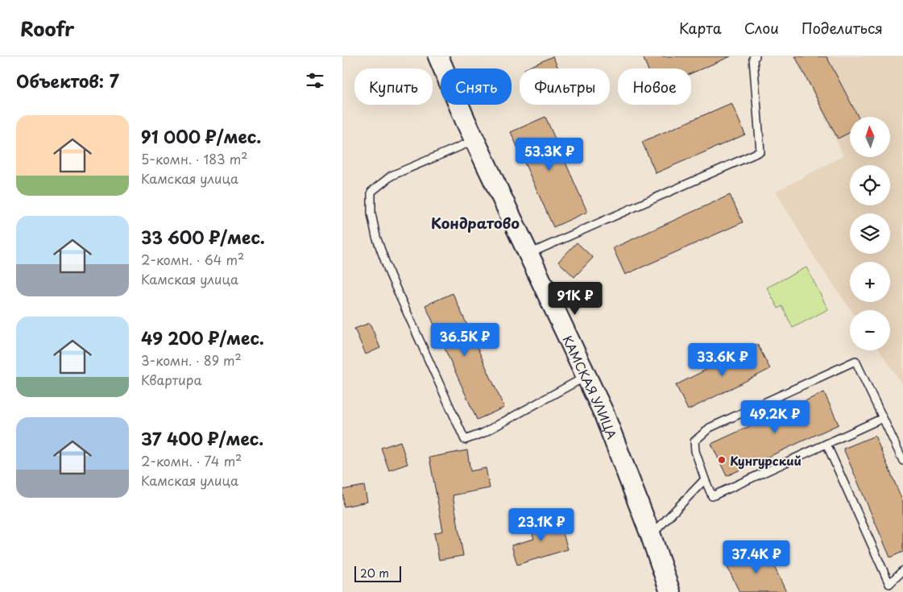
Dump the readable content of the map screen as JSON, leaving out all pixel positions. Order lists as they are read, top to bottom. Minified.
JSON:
{"streets":{"street":["КАМСКАЯ УЛИЦА"]},"districts":["Кондратово"],"places":["Кунгурский"],"scale_bar":"20 m","north":"top","page":{"header":"Roofr","nav":["Карта","Слои","Поделиться"],"heading":"Объектов: 7","chip":["Купить","Снять","Фильтры","Новое"],"list":[{"name":"91 000 ₽/мес.","note":"5-комн. · 183 m² · Камская улица"},{"name":"33 600 ₽/мес.","note":"2-комн. · 64 m² · Камская улица"},{"name":"49 200 ₽/мес.","note":"3-комн. · 89 m² · Квартира"},{"name":"37 400 ₽/мес.","note":"2-комн. · 74 m² · Камская улица"}],"map_buttons":["+","−"],"price":["53.3K ₽","91K ₽","36.5K ₽","33.6K ₽","49.2K ₽","23.1K ₽","37.4K ₽"],"scale":"20 m"}}
